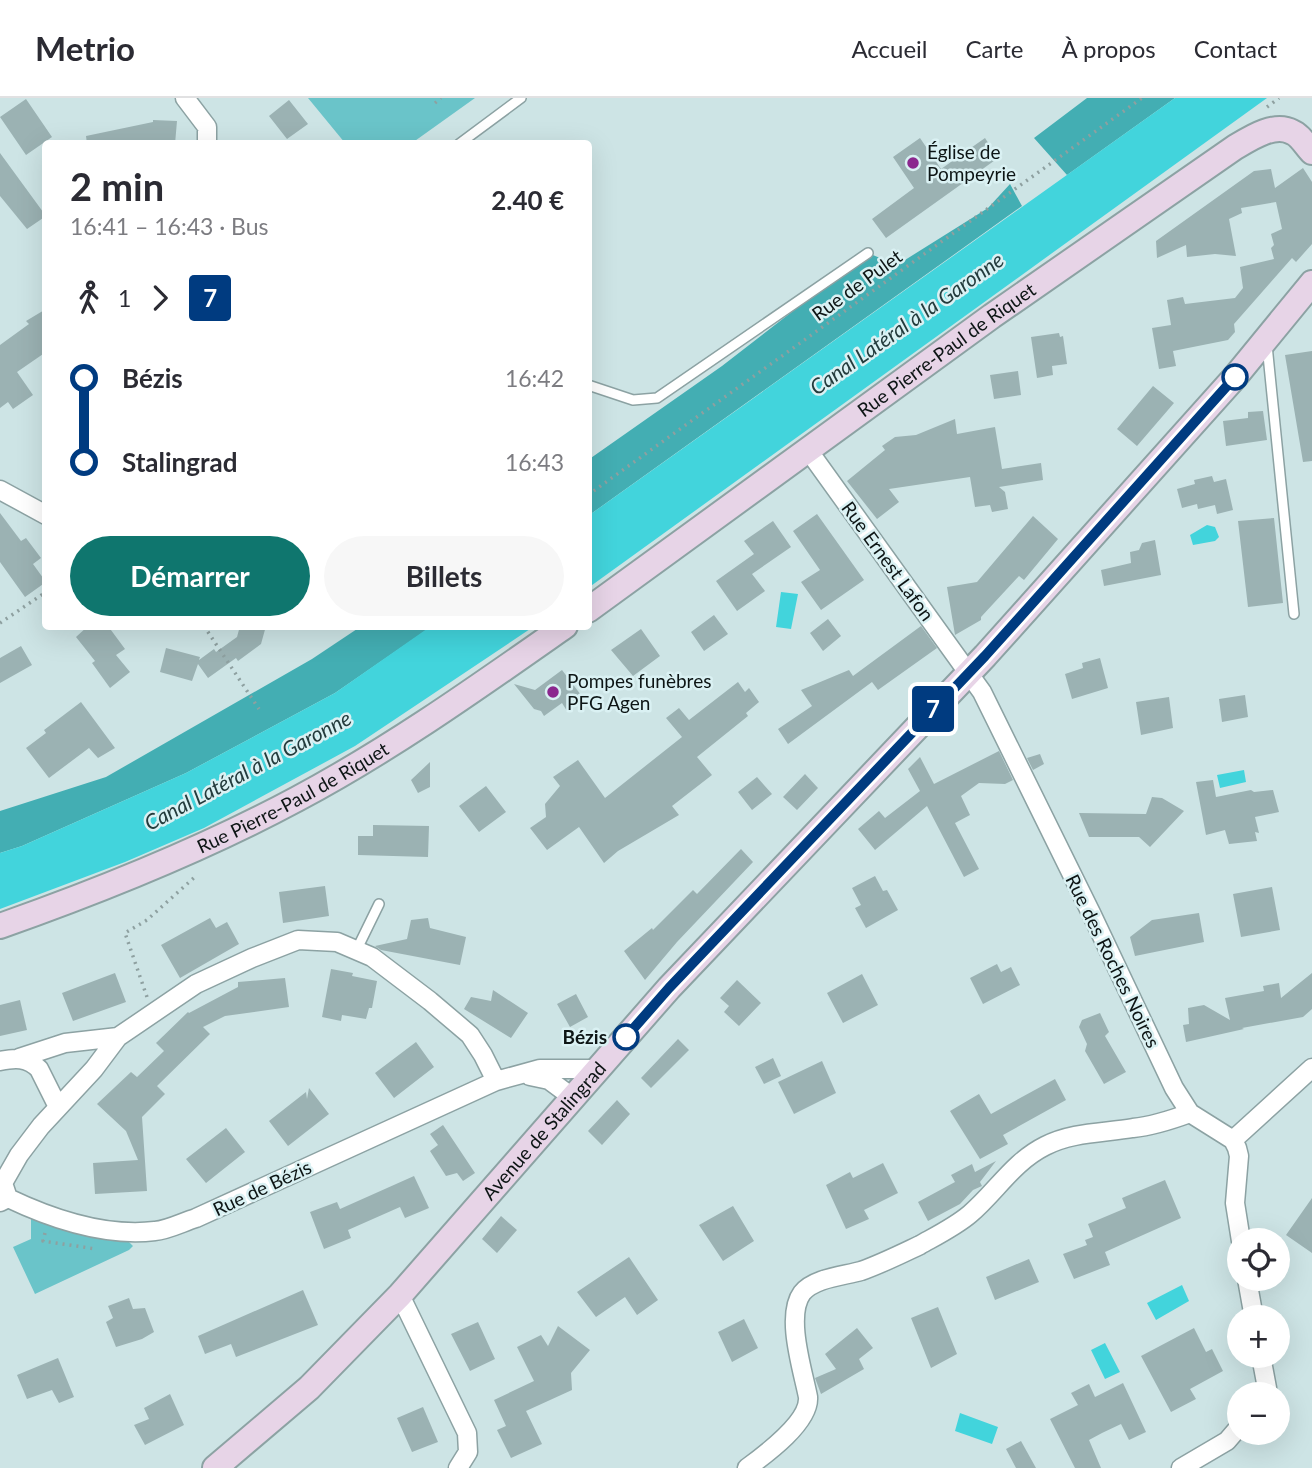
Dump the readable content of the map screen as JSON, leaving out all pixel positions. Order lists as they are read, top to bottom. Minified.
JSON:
{"streets":{"main road":["Rue Pierre-Paul de Riquet","Avenue de Stalingrad"],"street":["Rue Ernest Lafon","Rue des Roches Noires","Rue de Bézis"],"path":["Rue de Pulet"]},"crossings":[["Rue Pierre-Paul de Riquet","Rue Ernest Lafon"],["Rue Ernest Lafon","Rue des Roches Noires"],["Rue Ernest Lafon","Avenue de Stalingrad"],["Rue des Roches Noires","Avenue de Stalingrad"],["Avenue de Stalingrad","Rue de Bézis"]],"water":["Canal Latéral à la Garonne"],"places":["Église de Pompeyrie","Pompes funèbres PFG Agen","Bézis"],"lines":["bus line 7"],"page":{"header":"Metrio","nav":["Accueil","Carte","À propos","Contact"],"on_map":"7","heading":["2 min","16:41 – 16:43 · Bus","2.40 €"],"legs":["1","7"],"list":[{"name":"Bézis","value":"16:42"},{"name":"Stalingrad","value":"16:43"}],"buttons":["Démarrer","Billets"],"map_buttons":["+","−"]}}
